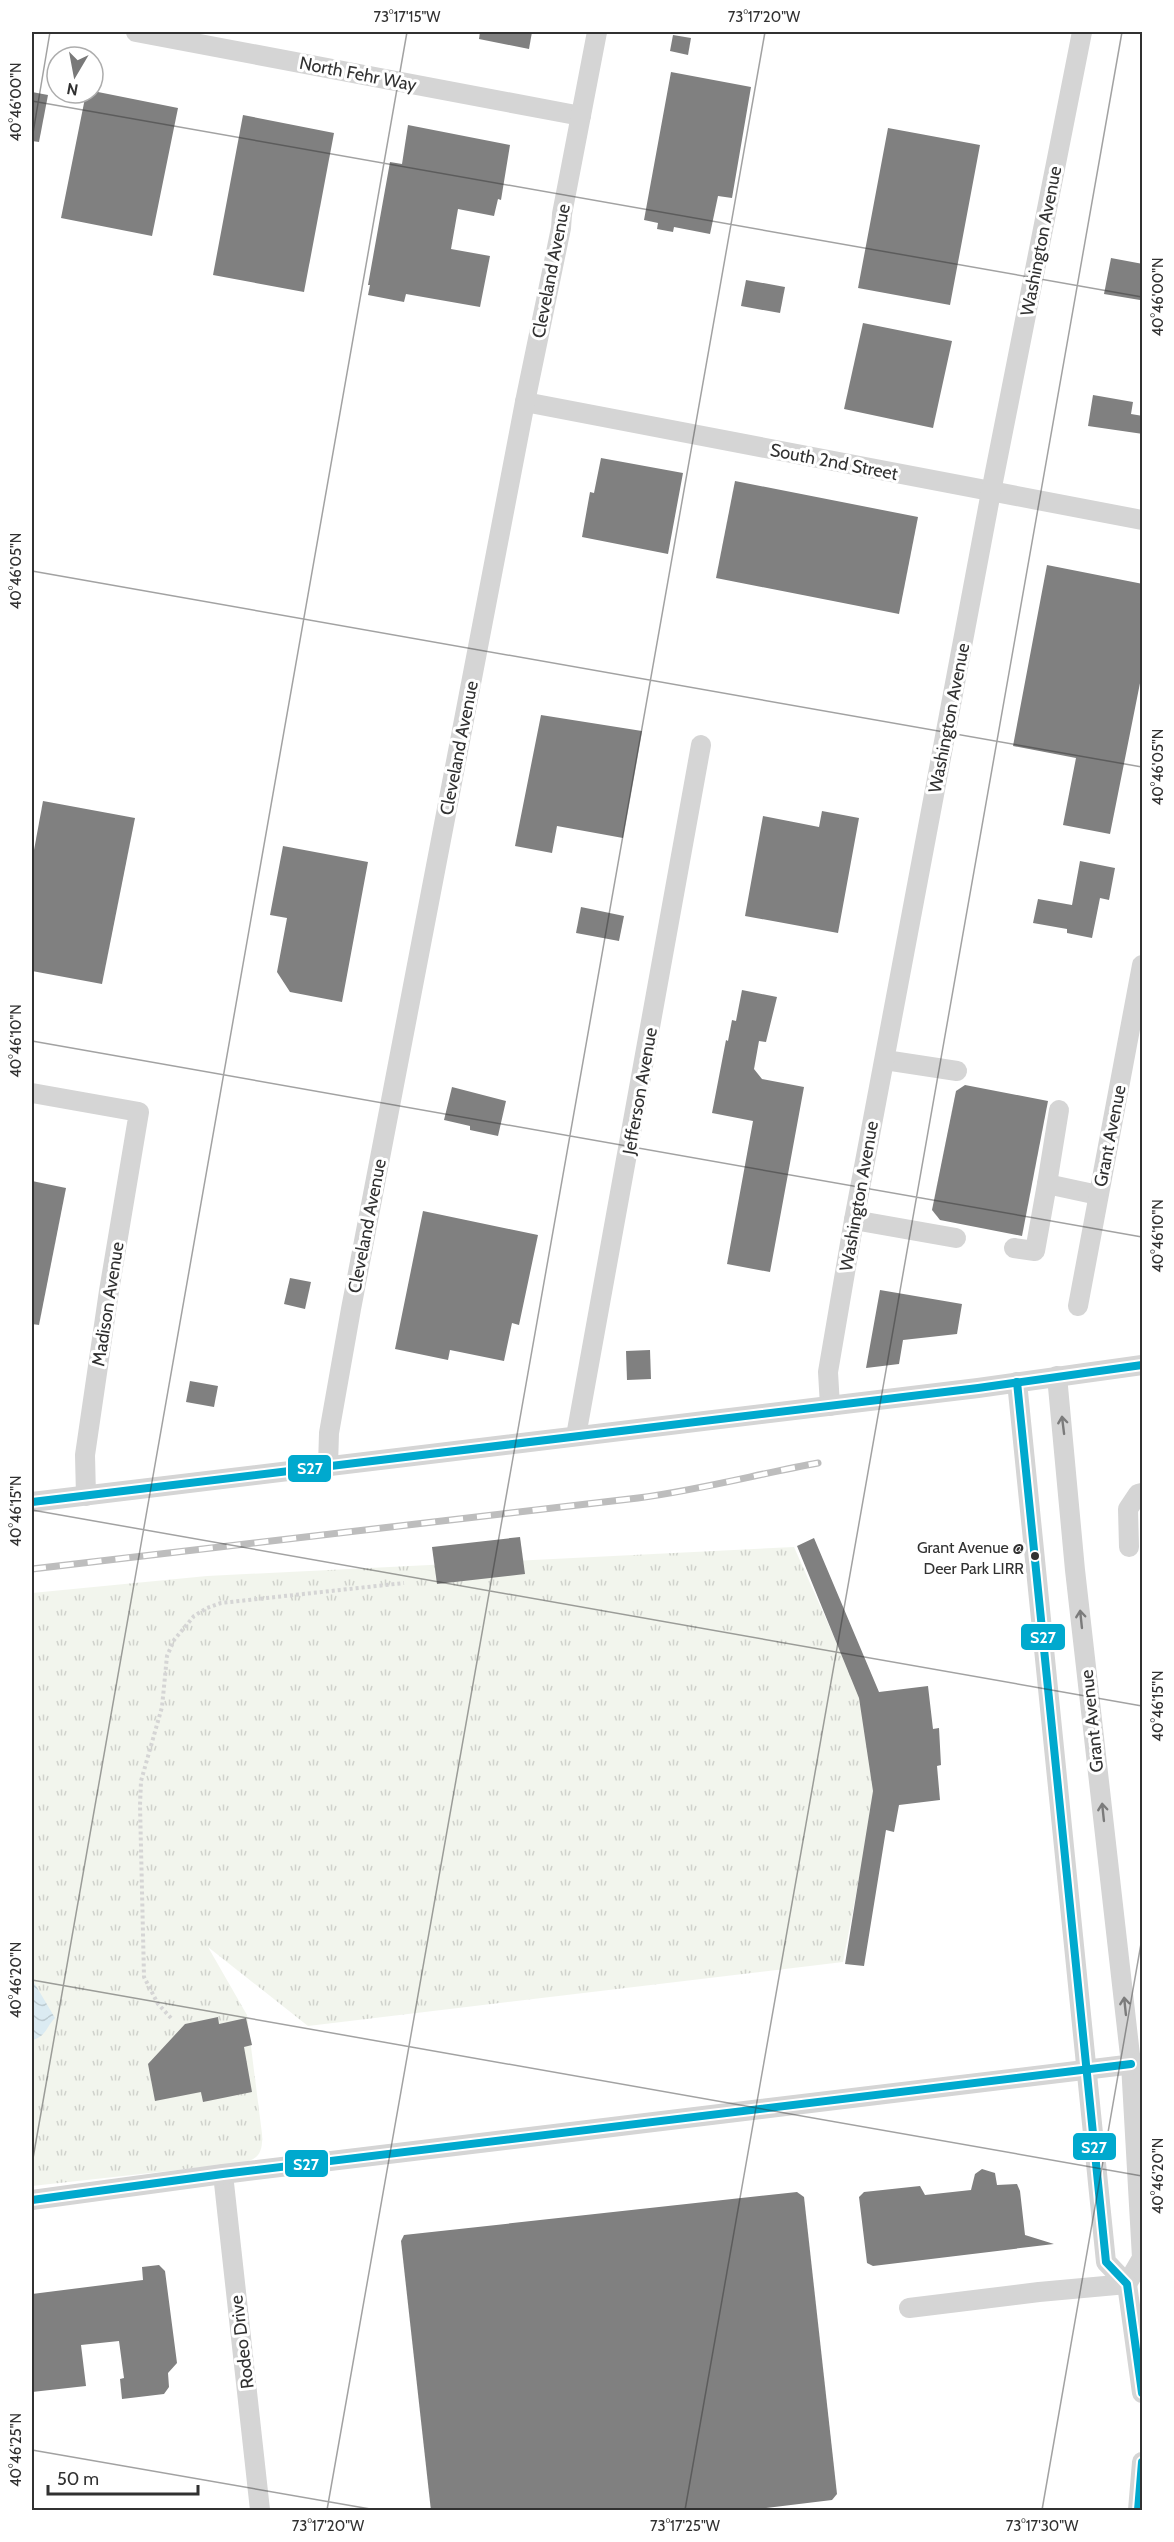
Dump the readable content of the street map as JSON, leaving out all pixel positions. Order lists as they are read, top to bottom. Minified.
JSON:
{"streets":{"street":["North Fehr Way","Washington Avenue","Cleveland Avenue","South 2nd Street","Jefferson Avenue","Grant Avenue","Madison Avenue","Rodeo Drive"]},"crossings":[["North Fehr Way","Cleveland Avenue"],["Washington Avenue","South 2nd Street"],["Cleveland Avenue","South 2nd Street"]],"places":["Grant Avenue @ Deer Park LIRR"],"lines":["transit line S27"],"scale_bar":"50 m","north":"bottom","coordinates":["73°17'15\"W","73°17'20\"W","40°46'00\"N","40°46'05\"N","40°46'10\"N","40°46'15\"N","40°46'20\"N","40°46'25\"N","73°17'25\"W","73°17'30\"W"]}
